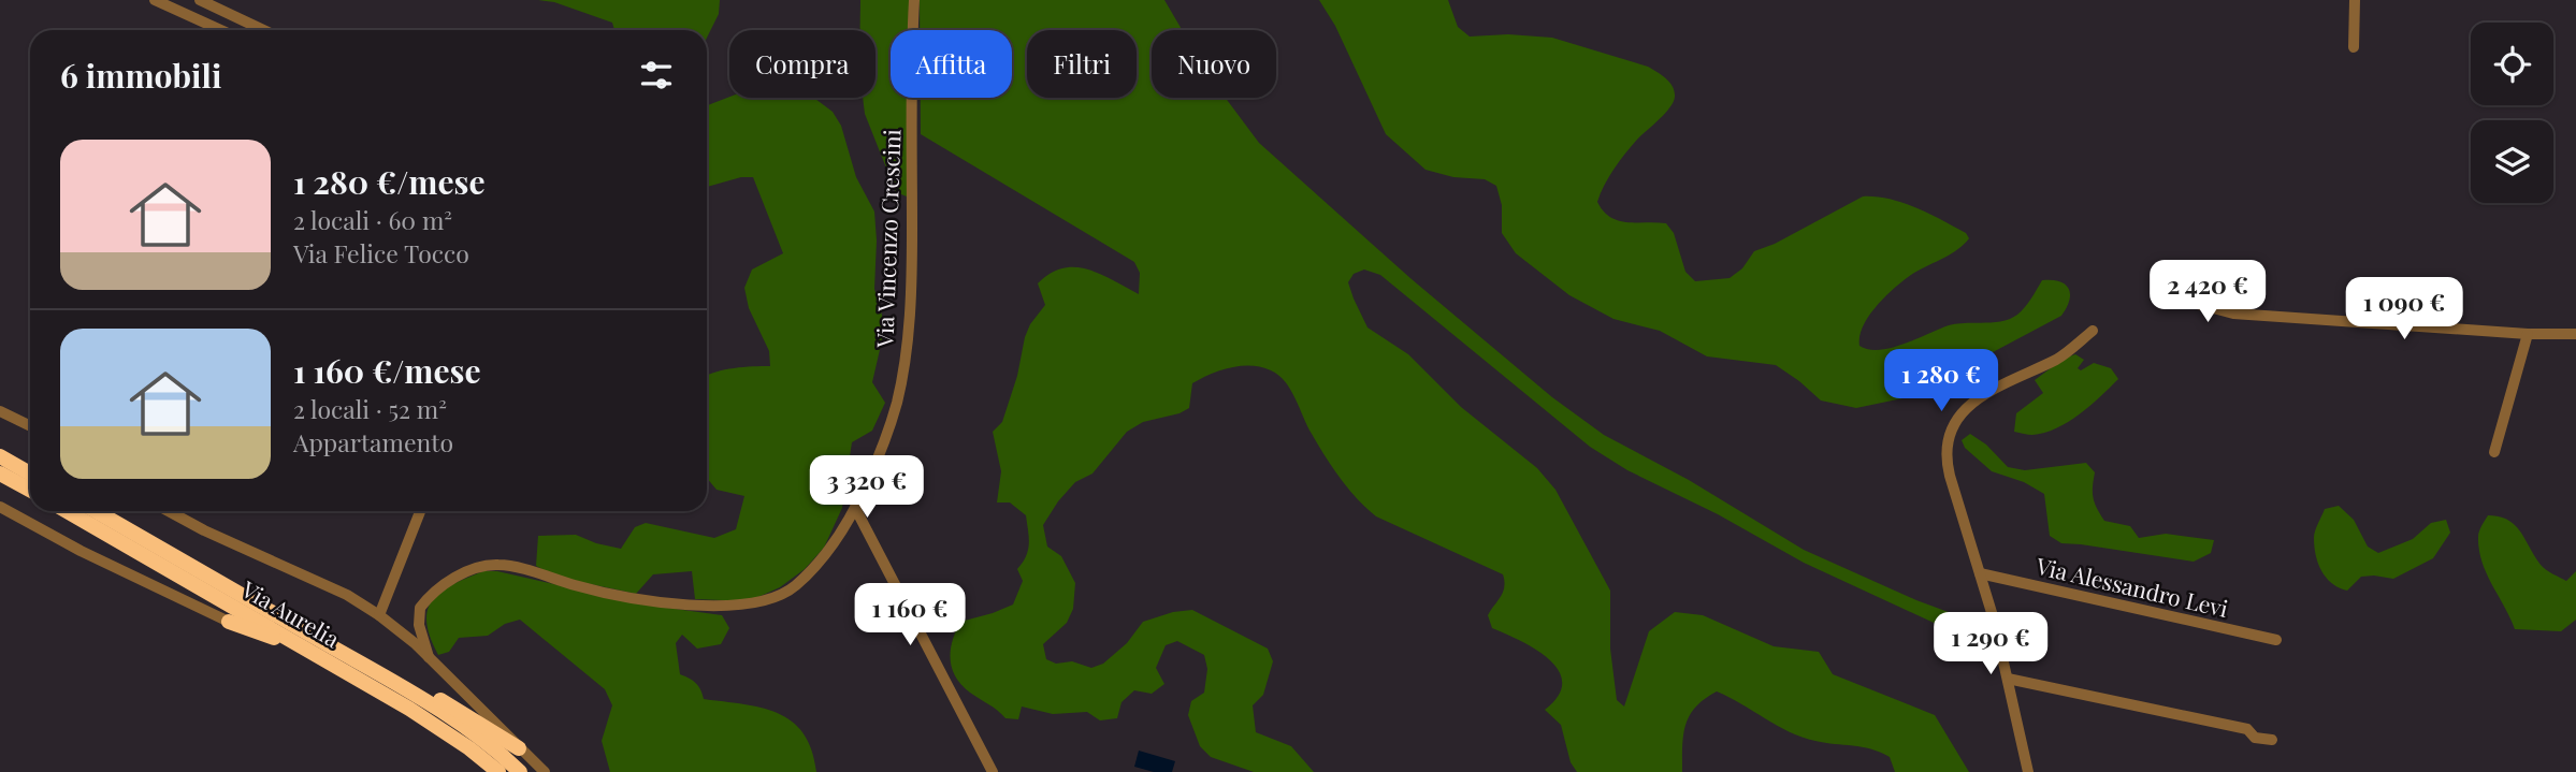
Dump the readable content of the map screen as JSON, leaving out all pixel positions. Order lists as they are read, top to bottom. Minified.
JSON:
{"streets":{"highway":["Via Aurelia"],"street":["Via Vincenzo Crescini","Via Alessandro Levi"]},"page":{"chip":["Compra","Affitta","Filtri","Nuovo"],"heading":"6 immobili","list":[{"name":"1 280 €/mese","note":"2 locali · 60 m² · Via Felice Tocco"},{"name":"1 160 €/mese","note":"2 locali · 52 m² · Appartamento"}],"price":["2 420 €","1 090 €","1 280 €","3 320 €","1 160 €","1 290 €"]}}
